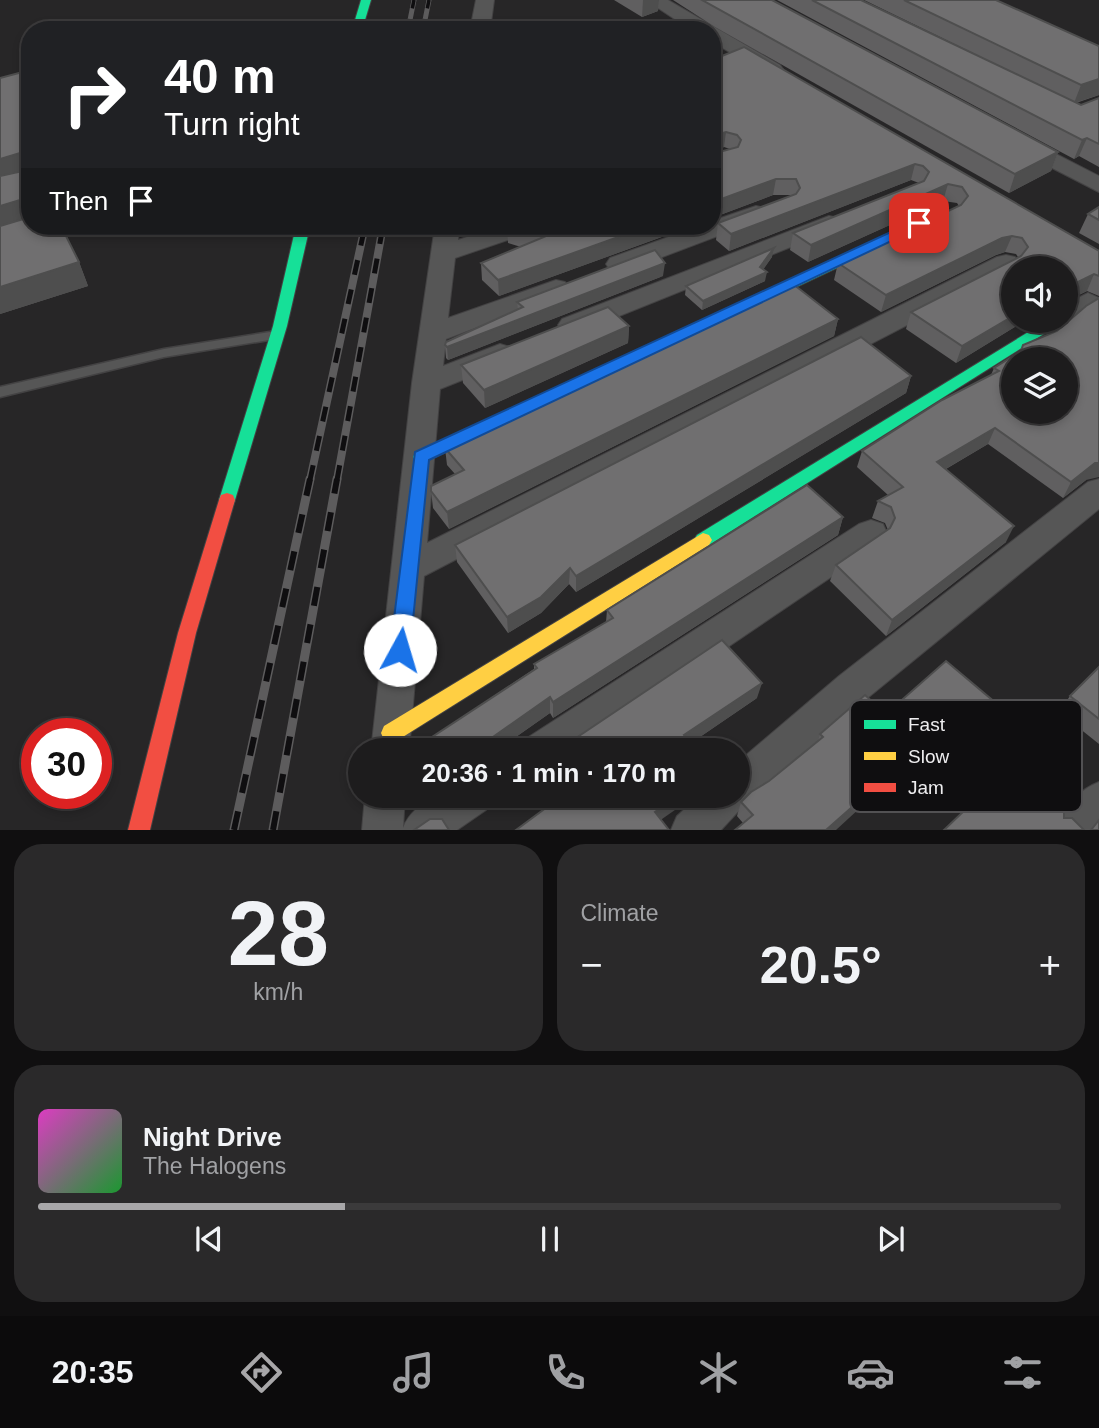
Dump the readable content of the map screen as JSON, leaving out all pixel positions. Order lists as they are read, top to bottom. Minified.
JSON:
{"legend":["Fast","Slow","Jam"],"page":{"turn":["40 m","Turn right"],"then":"Then","limit":"30","trip":"20:36 · 1 min · 170 m","tile":[["28","km/h"],"Climate"],"heat":["−","20.5°","+"],"song":["Night Drive","The Halogens"],"tabs":"20:35"}}
